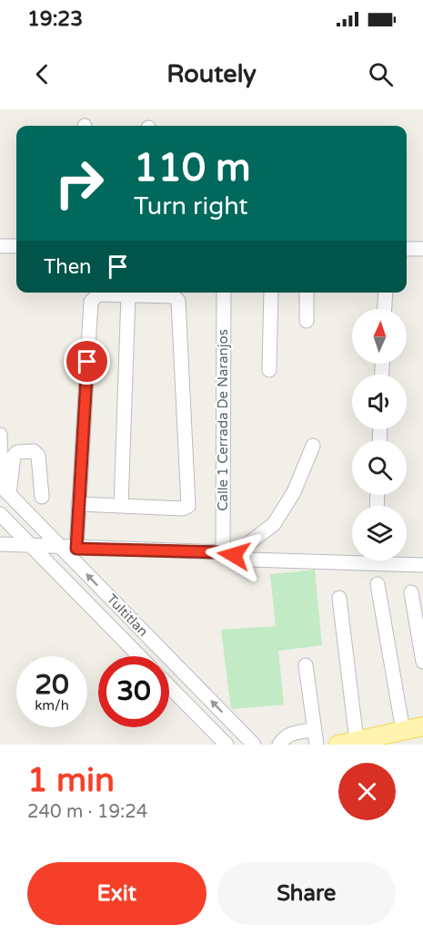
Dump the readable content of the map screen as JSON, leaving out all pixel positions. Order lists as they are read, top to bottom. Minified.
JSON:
{"streets":{"street":["Calle 1 Cerrada De Naranjos","Tultitlan"]},"north":"top","page":{"status":"19:23","header":"Routely","turn":["110 m","Turn right"],"then":"Then","speed":"20 km/h","limit":"30","heading":["1 min","240 m · 19:24"],"buttons":["Exit","Share"]}}
